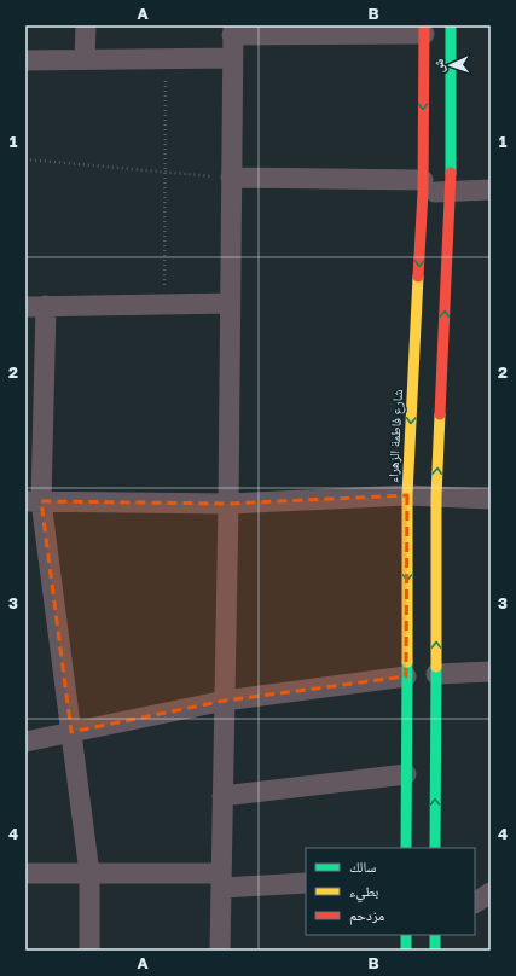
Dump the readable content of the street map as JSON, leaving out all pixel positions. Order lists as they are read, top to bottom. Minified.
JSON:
{"streets":{"main road":["شارع فاطمة الزهراء"]},"legend":["سالك","بطيء","مزدحم"],"north":"left","grid":{"columns":["A","B"],"rows":["1","2","3","4"]}}
